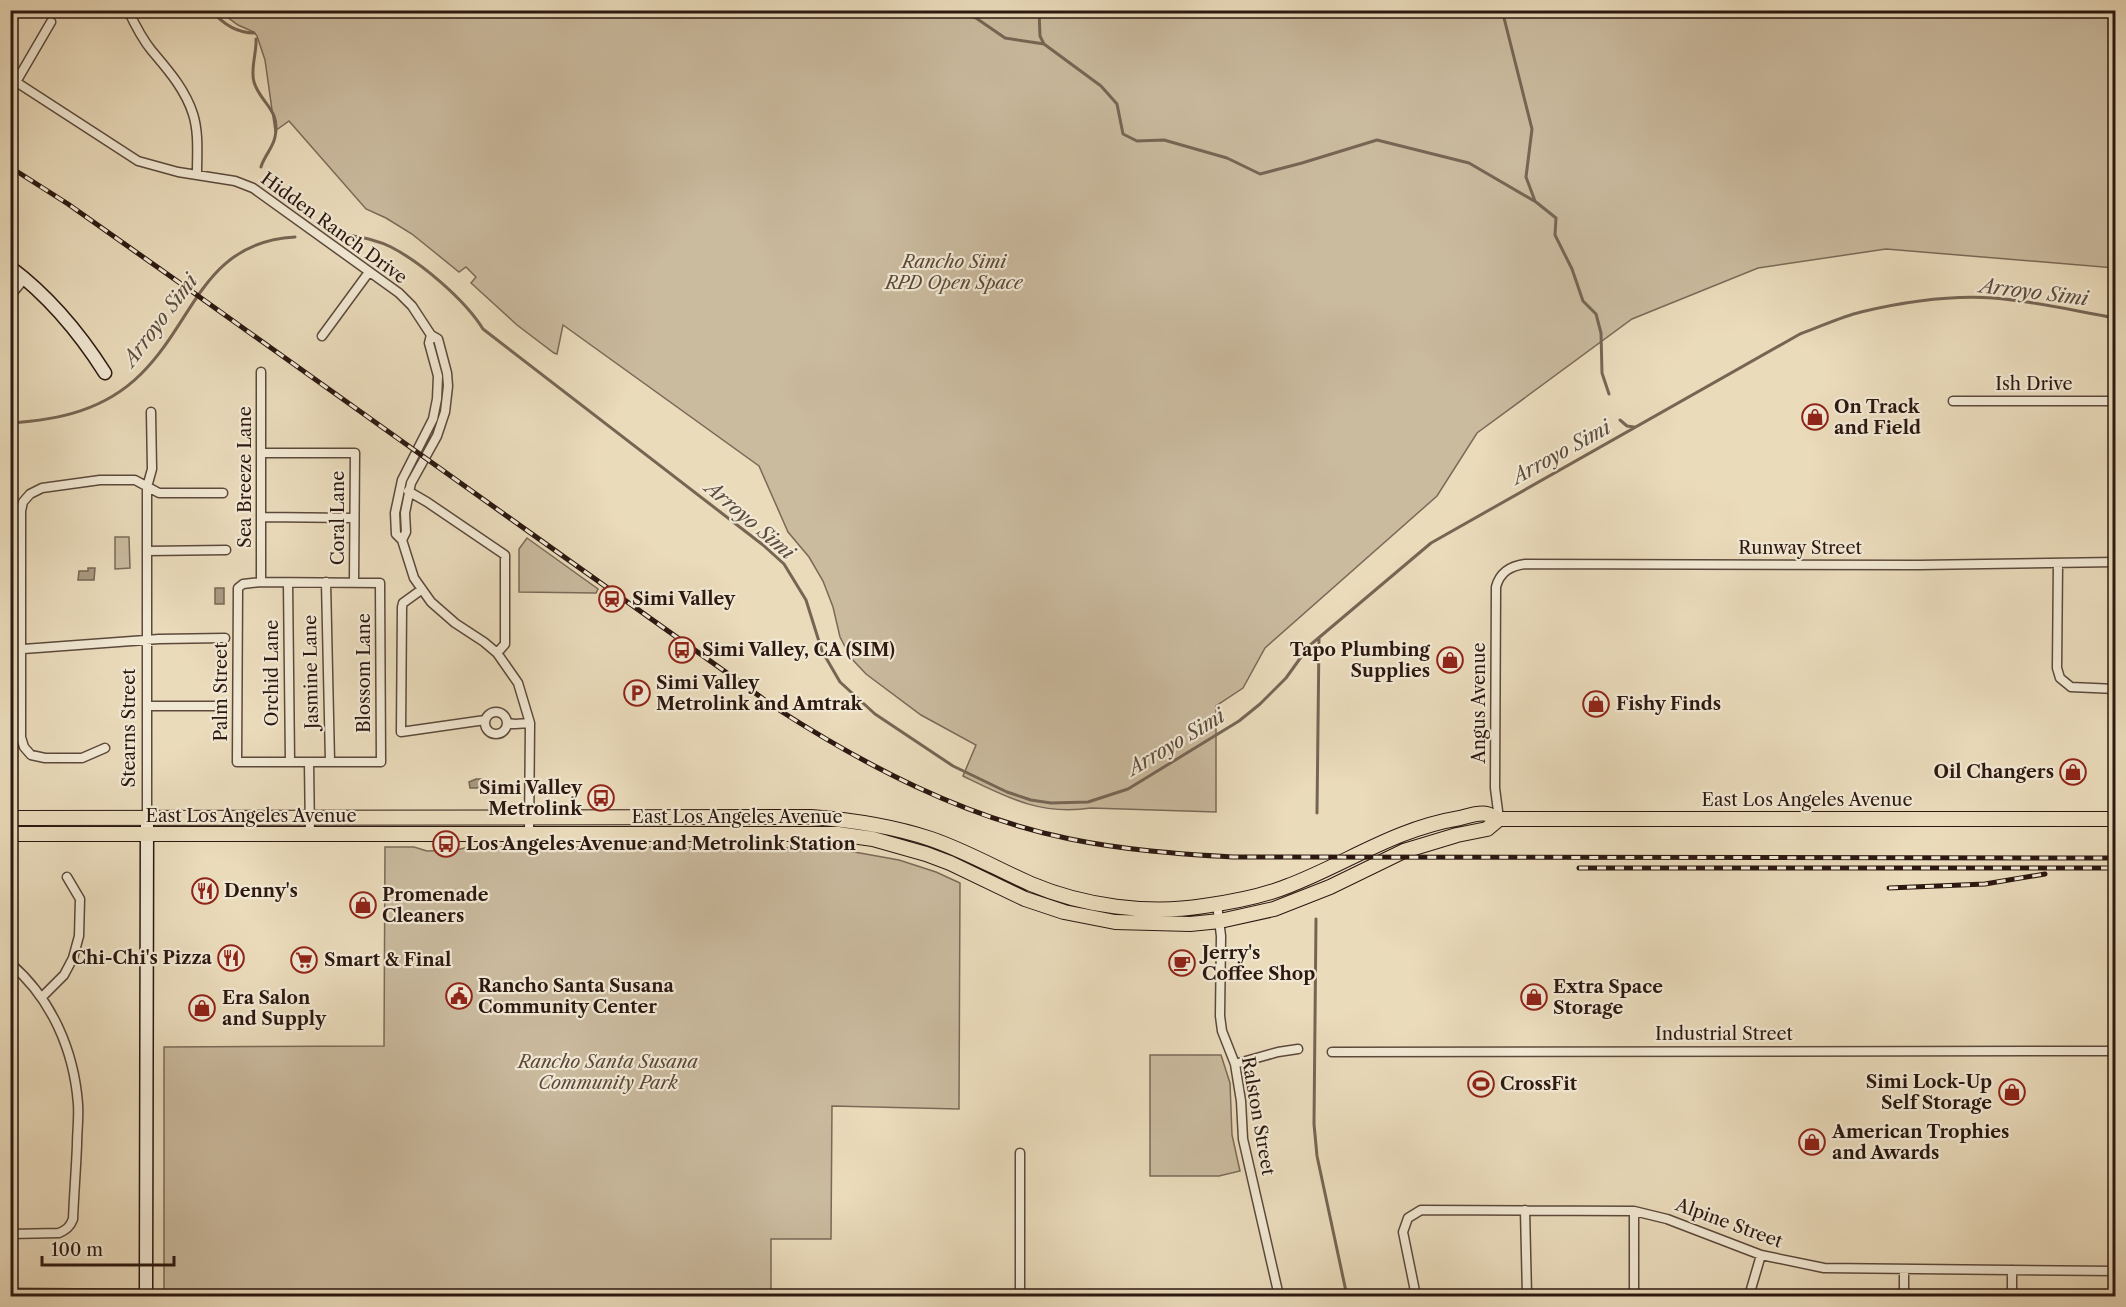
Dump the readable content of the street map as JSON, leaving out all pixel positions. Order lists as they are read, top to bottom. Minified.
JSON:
{"streets":{"main road":["Stearns Street","East Los Angeles Avenue"],"street":["Hidden Ranch Drive","Ish Drive","Sea Breeze Lane","Coral Lane","Runway Street","Jasmine Lane","Orchid Lane","Blossom Lane","Palm Street","Angus Avenue","Industrial Street","Ralston Street","Alpine Street"]},"crossings":[["Hidden Ranch Drive","East Los Angeles Avenue"],["Sea Breeze Lane","Coral Lane"],["Sea Breeze Lane","Palm Street"],["Coral Lane","Blossom Lane"],["Runway Street","Angus Avenue"],["Jasmine Lane","Palm Street"],["Orchid Lane","Palm Street"],["Blossom Lane","Palm Street"],["Angus Avenue","East Los Angeles Avenue"],["Stearns Street","East Los Angeles Avenue"],["East Los Angeles Avenue","Ralston Street"]],"water":["Arroyo Simi"],"parks":["Rancho Simi RPD Open Space","Rancho Santa Susana Community Park"],"places":{"shop":["On Track and Field","Tapo Plumbing Supplies","Fishy Finds","Oil Changers","Promenade Cleaners","Extra Space Storage","Era Salon and Supply","Simi Lock-Up Self Storage","American Trophies and Awards"],"station":["Simi Valley"],"bus stop":["Simi Valley, CA (SIM)","Simi Valley Metrolink","Los Angeles Avenue and Metrolink Station"],"parking":["Simi Valley Metrolink and Amtrak"],"restaurant":["Denny's","Chi-Chi's Pizza"],"supermarket":["Smart & Final"],"cafe":["Jerry's Coffee Shop"],"public building":["Rancho Santa Susana Community Center"],"sports":["CrossFit"]},"scale_bar":"100 m"}
